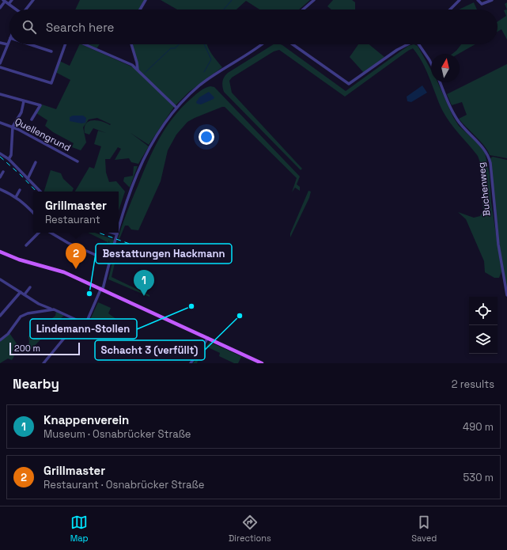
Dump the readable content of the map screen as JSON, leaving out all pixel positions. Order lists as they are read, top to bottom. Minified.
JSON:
{"streets":{"street":["Quellengrund","Buchenweg"]},"places":["Bestattungen Hackmann","Lindemann-Stollen","Schacht 3 (verfüllt)"],"scale_bar":"200 m","north":"top","page":{"search":"Search here","popup":["Grillmaster","Restaurant"],"pins":["2","1"],"scale":"200 m","heading":["Nearby","2 results"],"list":[{"mark":"1","name":"Knappenverein","note":"Museum · Osnabrücker Straße","value":"490 m"},{"mark":"2","name":"Grillmaster","note":"Restaurant · Osnabrücker Straße","value":"530 m"}],"nav":["Map","Directions","Saved"]}}
